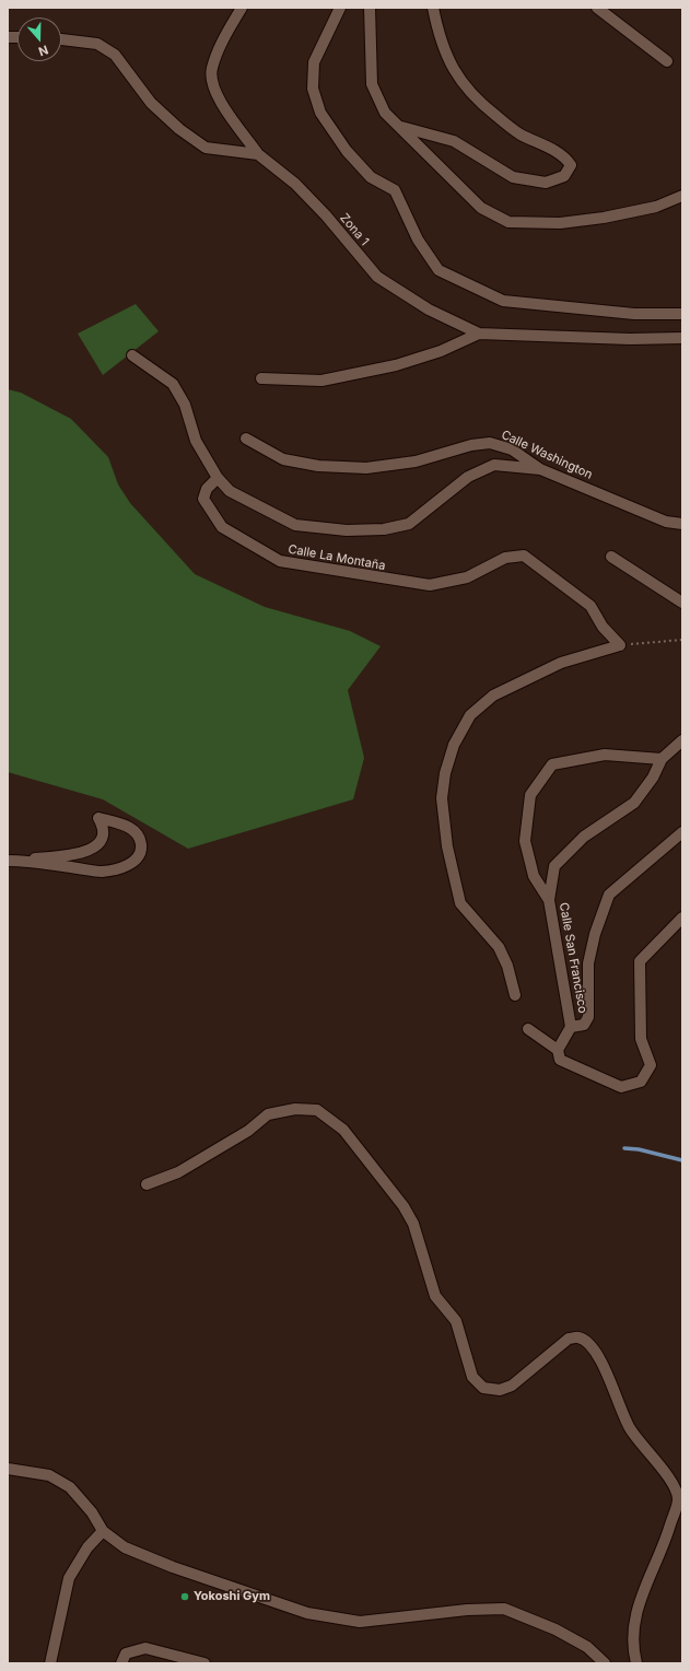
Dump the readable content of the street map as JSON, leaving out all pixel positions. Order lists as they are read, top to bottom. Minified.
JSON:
{"streets":{"street":["Zona 1","Calle Washington","Calle La Montaña","Calle San Francisco"]},"crossings":[["Calle Washington","Calle La Montaña"]],"places":["Yokoshi Gym"],"north":"bottom"}
